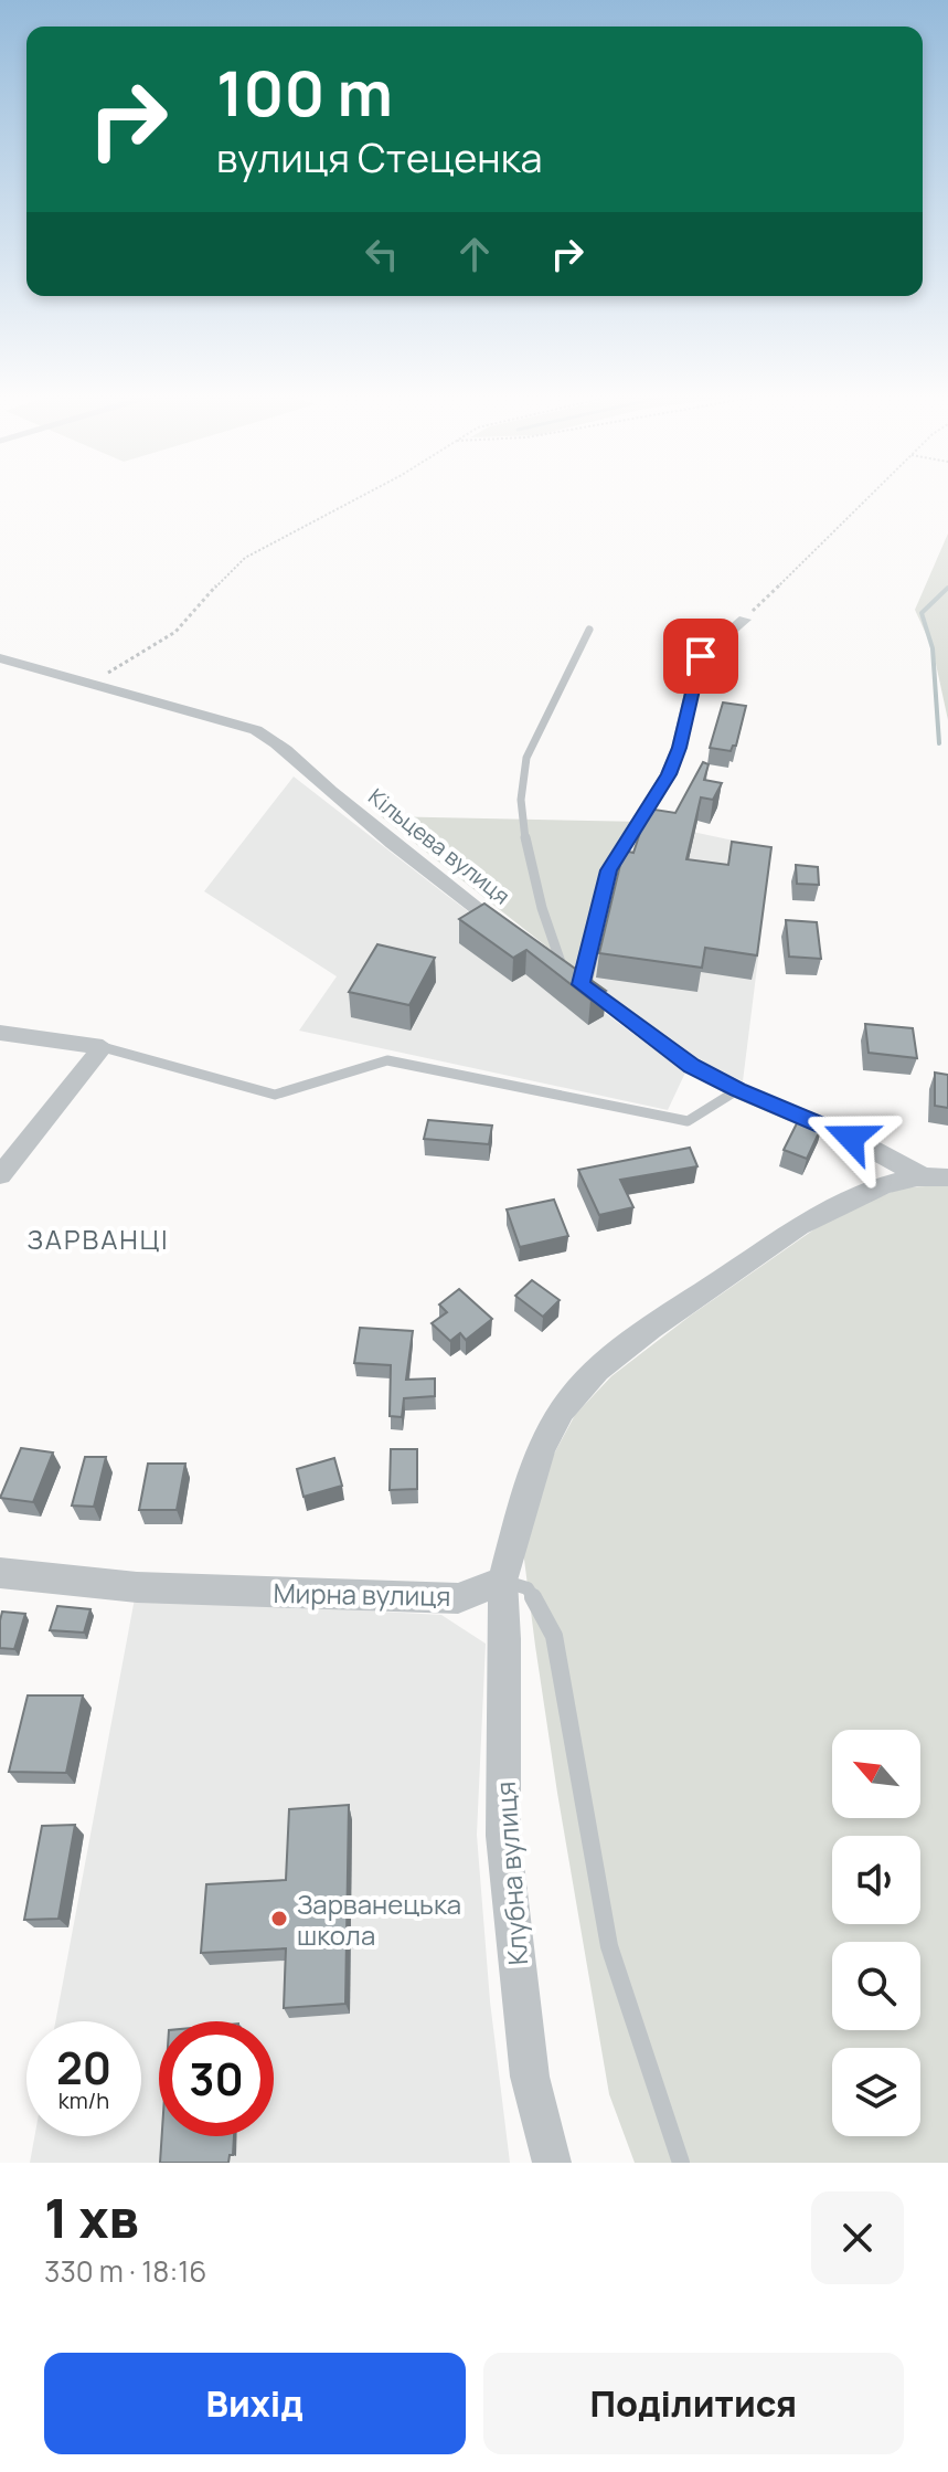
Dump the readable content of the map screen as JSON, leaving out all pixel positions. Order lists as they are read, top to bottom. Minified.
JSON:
{"streets":{"street":["Кільцева вулиця","Мирна вулиця","Клубна вулиця"]},"crossings":[["Мирна вулиця","Клубна вулиця"]],"districts":["ЗАРВАНЦІ"],"places":["Зарванецька школа"],"north":"top left","page":{"turn":["100 m","вулиця Стеценка"],"speed":"20 km/h","limit":"30","heading":["1 хв","330 m · 18:16"],"buttons":["Вихід","Поділитися"]}}
